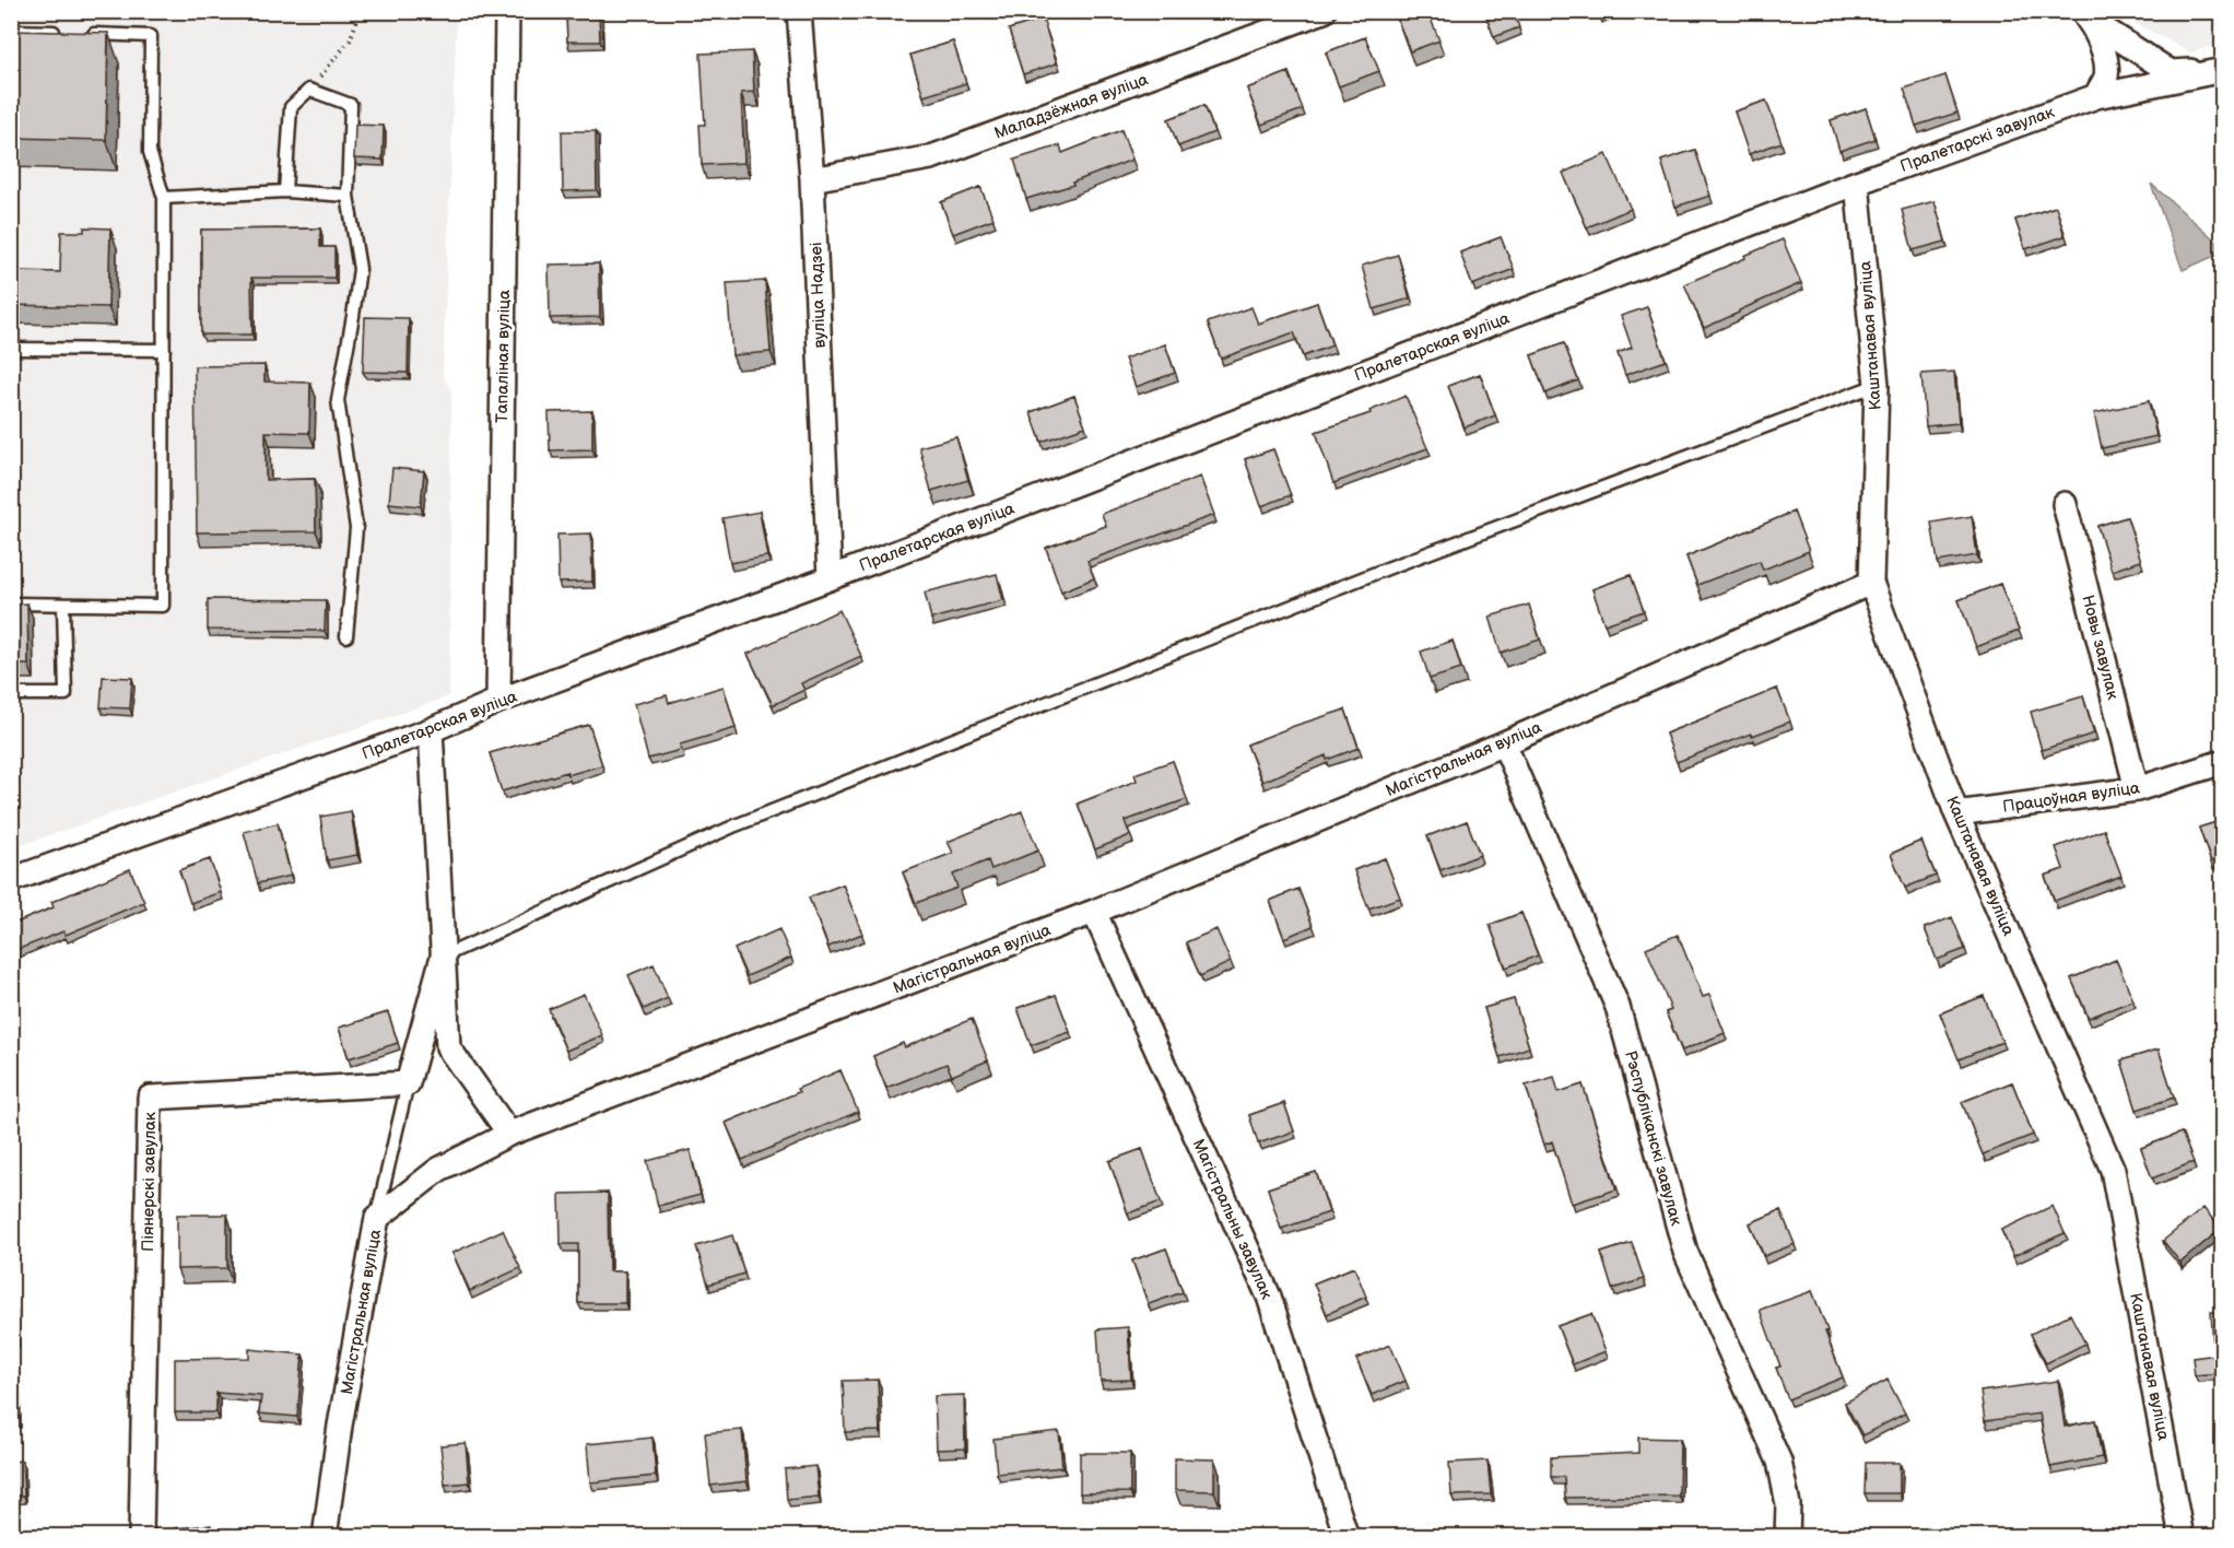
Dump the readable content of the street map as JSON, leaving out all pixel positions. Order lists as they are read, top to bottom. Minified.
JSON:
{"streets":{"street":["Маладзёжная вуліца","Пралетарскі завулак","вуліца Надзеі","Каштанавая вуліца","Пралетарская вуліца","Тапаліная вуліца","Новы завулак","Магістральная вуліца","Працоўная вуліца","Рэспубліканскі завулак","Піянерскі завулак","Магістральны завулак"]},"crossings":[["Маладзёжная вуліца","вуліца Надзеі"],["Пралетарскі завулак","Каштанавая вуліца"],["Пралетарскі завулак","Пралетарская вуліца"],["вуліца Надзеі","Пралетарская вуліца"],["Каштанавая вуліца","Пралетарская вуліца"],["Каштанавая вуліца","Магістральная вуліца"],["Каштанавая вуліца","Працоўная вуліца"],["Пралетарская вуліца","Тапаліная вуліца"],["Новы завулак","Працоўная вуліца"],["Магістральная вуліца","Рэспубліканскі завулак"],["Магістральная вуліца","Магістральны завулак"]]}
